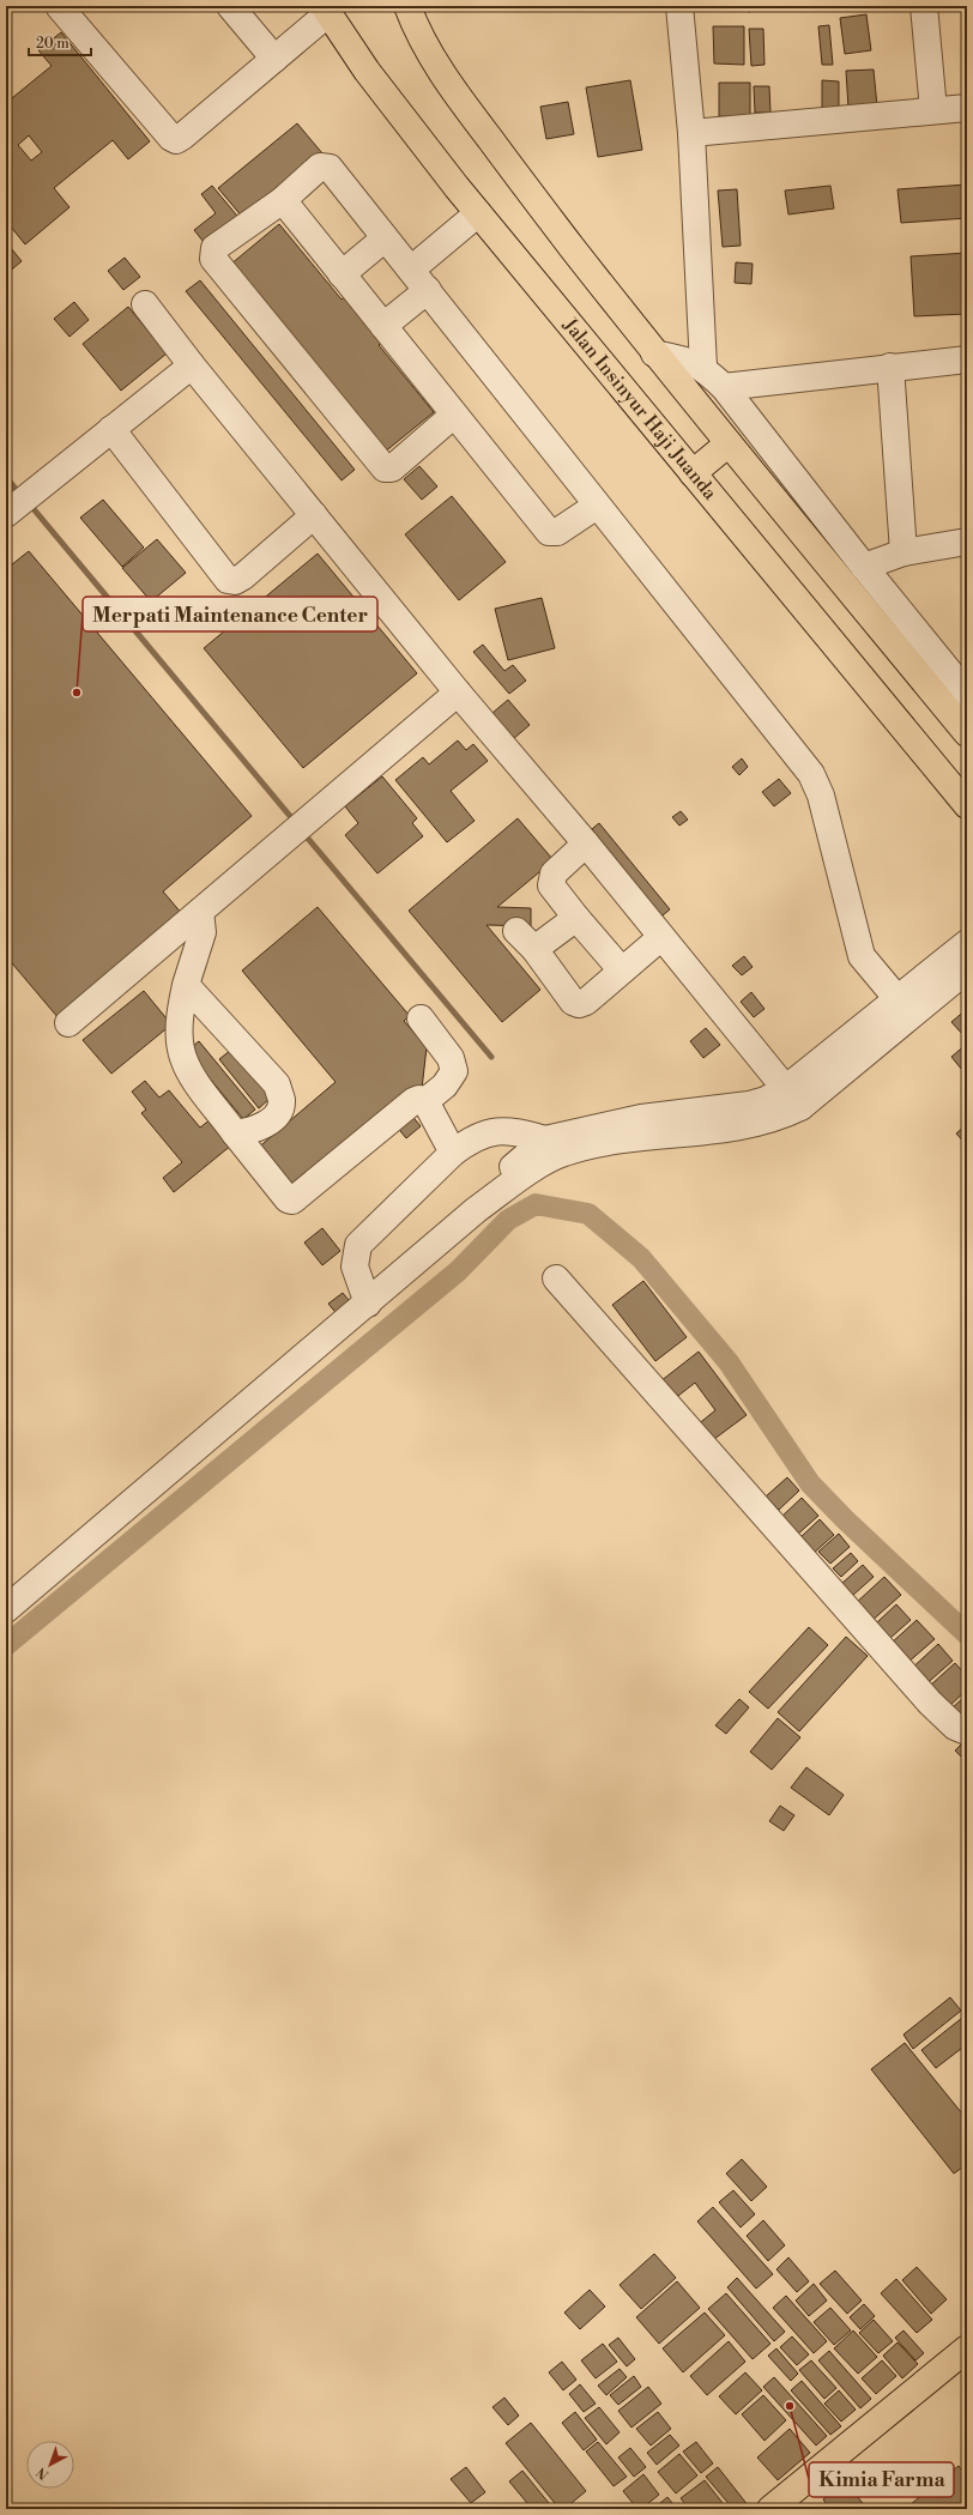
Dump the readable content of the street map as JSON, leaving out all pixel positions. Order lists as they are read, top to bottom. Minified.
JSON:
{"streets":{"main road":["Jalan Insinyur Haji Juanda"]},"places":["Merpati Maintenance Center","Kimia Farma"],"scale_bar":"20 m","north":"bottom left"}
